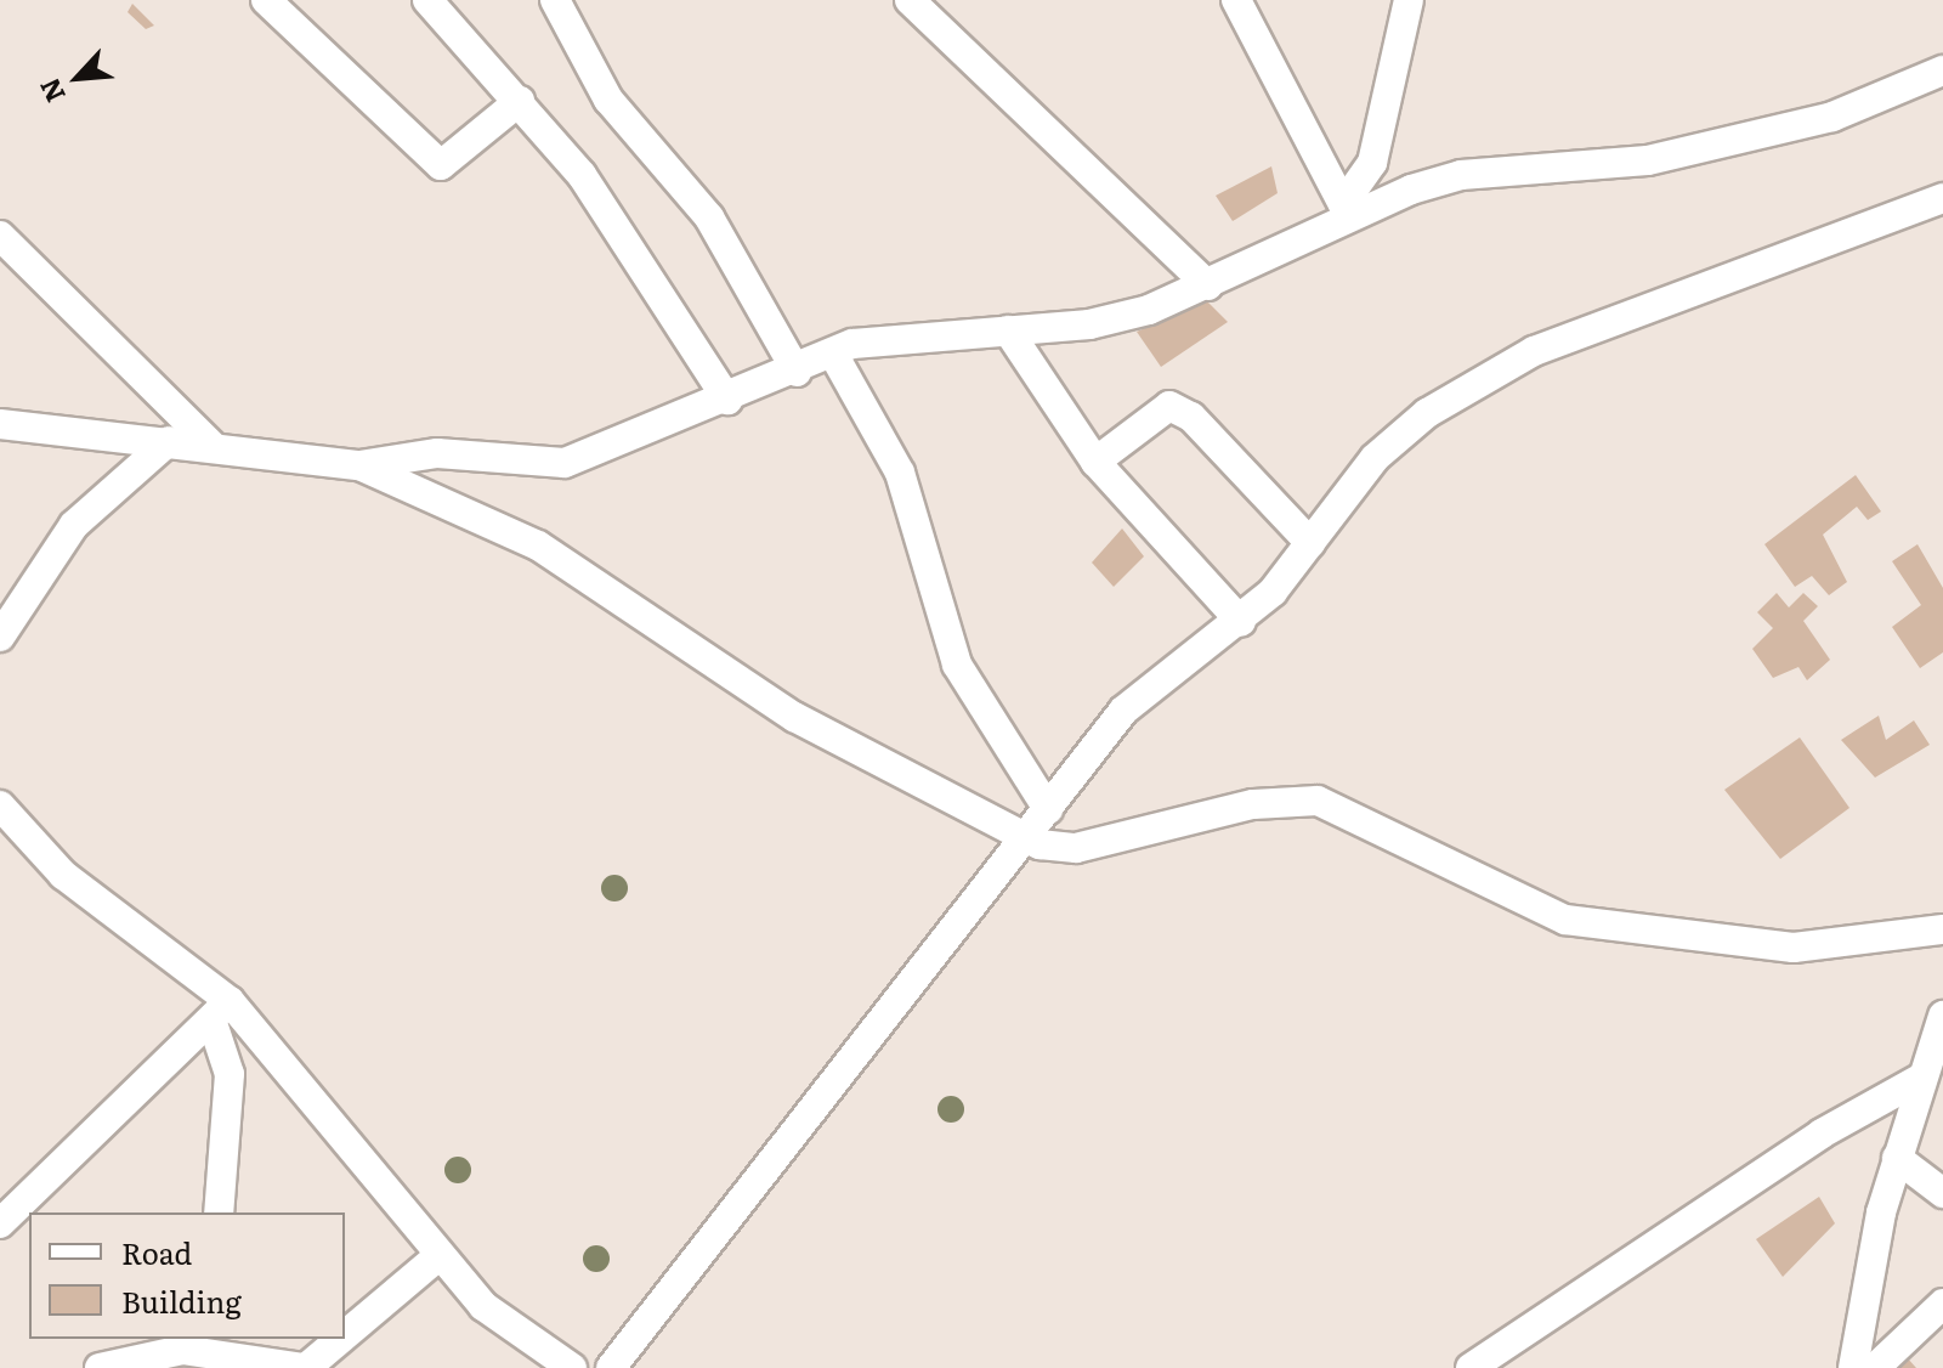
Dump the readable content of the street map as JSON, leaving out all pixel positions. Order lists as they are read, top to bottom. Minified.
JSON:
{"legend":["Road","Building"],"north":"bottom left"}
